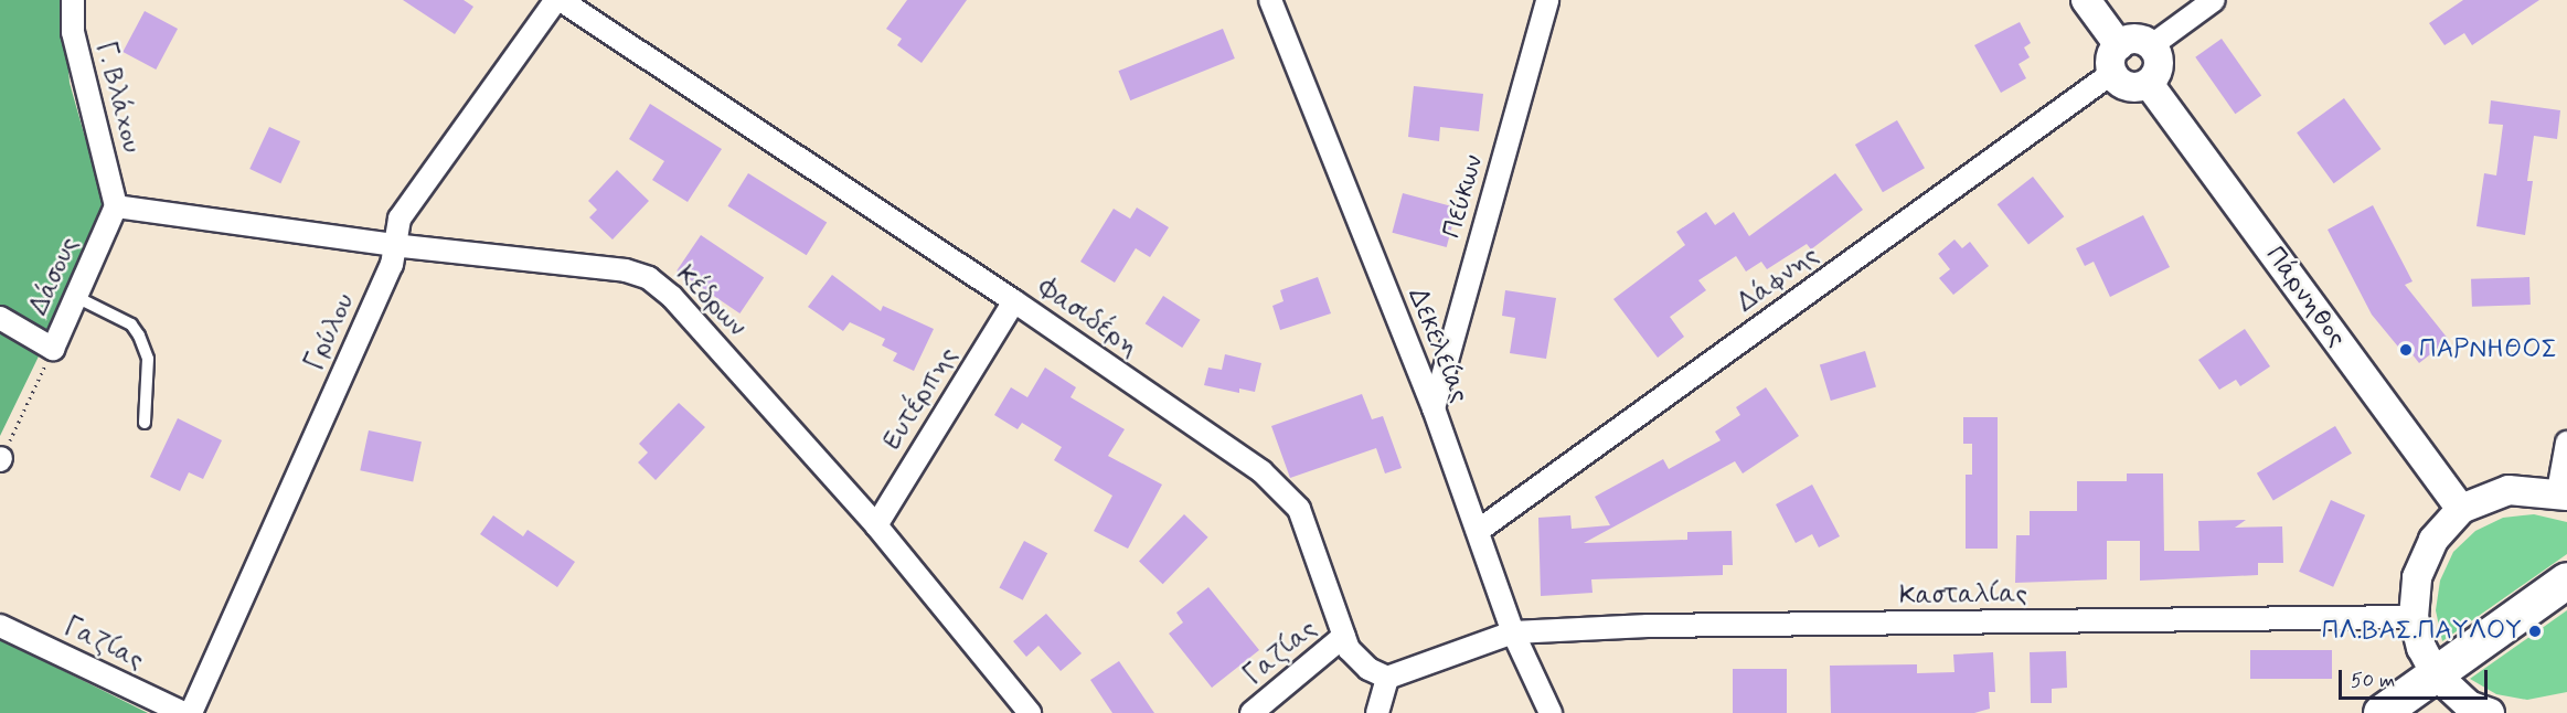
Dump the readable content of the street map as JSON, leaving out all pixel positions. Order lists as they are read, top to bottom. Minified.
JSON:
{"streets":{"street":["Γ. Βλάχου","Πεύκων","Δάσους","Δάφνης","Πάρνηθος","Κέδρων","Φασιδέρη","Γρύλου","Δεκελείας","Ευτέρπης","Κασταλίας","Γαζίας"]},"crossings":[["Γ. Βλάχου","Δάσους"],["Γ. Βλάχου","Κέδρων"],["Πεύκων","Δεκελείας"],["Δάσους","Κέδρων"],["Δάφνης","Πάρνηθος"],["Δάφνης","Δεκελείας"],["Κέδρων","Γρύλου"],["Κέδρων","Ευτέρπης"],["Φασιδέρη","Γρύλου"],["Φασιδέρη","Ευτέρπης"],["Φασιδέρη","Γαζίας"],["Δεκελείας","Κασταλίας"]],"places":["ΠΑΡΝΗΘΟΣ","ΠΛ.ΒΑΣ.ΠΑΥΛΟΥ"],"scale_bar":"50 m"}
